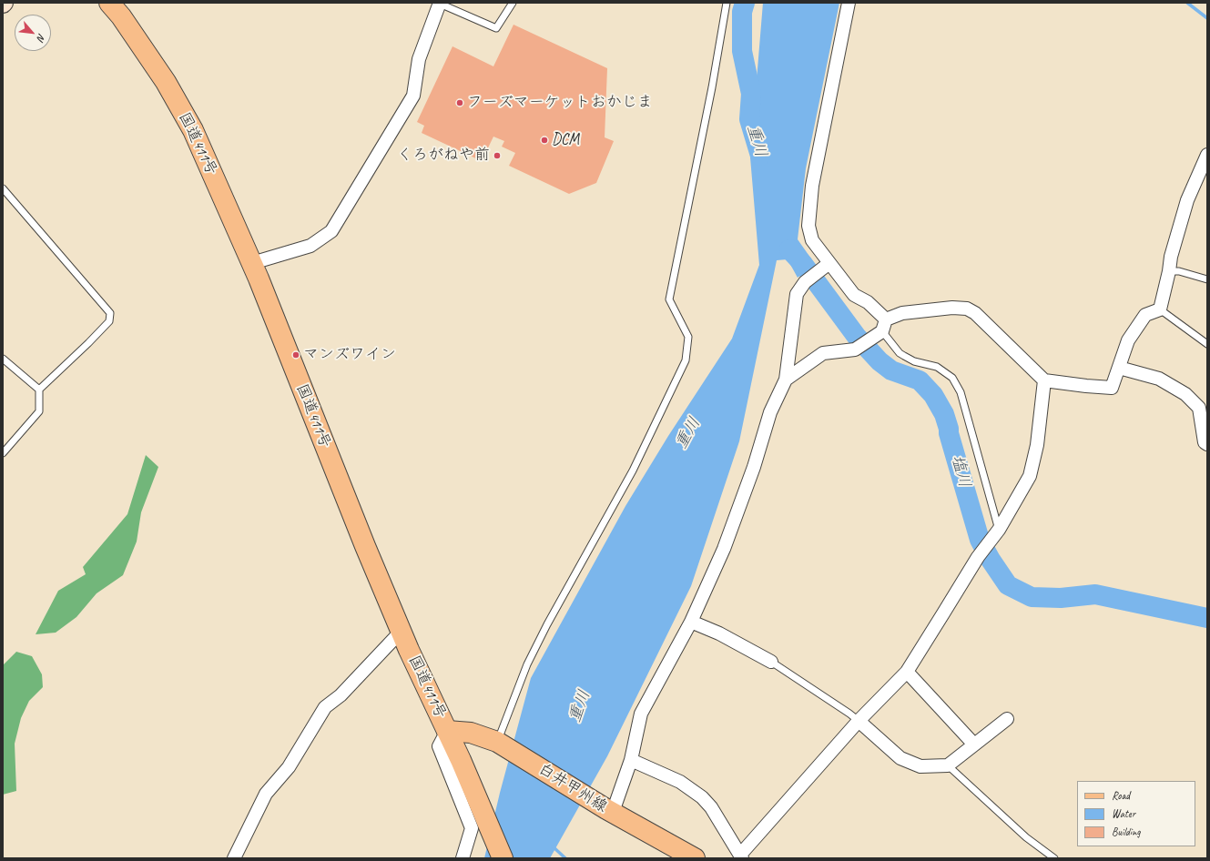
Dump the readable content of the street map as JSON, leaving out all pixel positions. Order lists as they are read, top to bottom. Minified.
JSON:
{"streets":{"main road":["国道411号","白井甲州線"]},"crossings":[["国道411号","白井甲州線"]],"water":["重川","塩川"],"places":["フーズマーケットおかじま","DCM","くろがねや前","マンズワイン"],"legend":["Road","Water","Building"],"north":"bottom right"}
